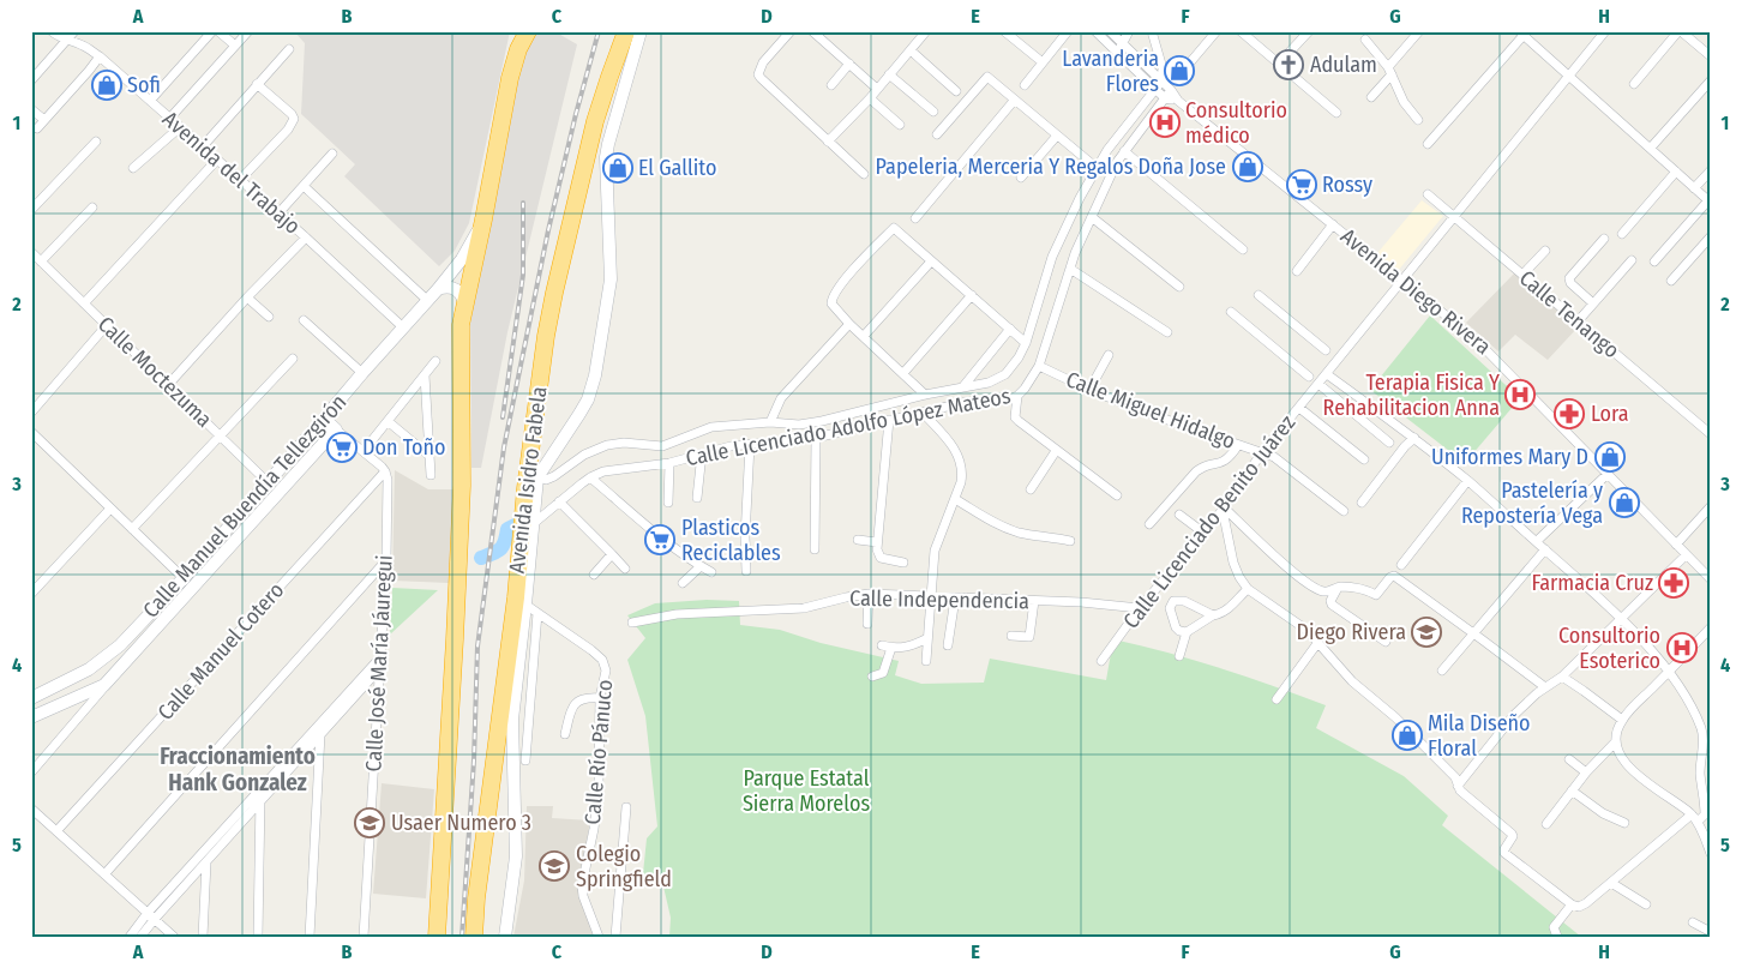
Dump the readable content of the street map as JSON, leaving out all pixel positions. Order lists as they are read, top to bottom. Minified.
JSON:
{"streets":{"highway":["Avenida Isidro Fabela"],"main road":["Calle Manuel Buendía Tellezgirón"],"street":["Avenida del Trabajo","Avenida Diego Rivera","Calle Tenango","Calle Moctezuma","Calle Miguel Hidalgo","Calle Licenciado Adolfo López Mateos","Calle Licenciado Benito Juárez","Calle Independencia","Calle Manuel Cotero","Calle José María Jáuregui","Calle Río Pánuco"]},"crossings":[["Avenida del Trabajo","Calle Manuel Buendía Tellezgirón"],["Avenida Diego Rivera","Calle Licenciado Adolfo López Mateos"],["Avenida Diego Rivera","Calle Licenciado Benito Juárez"],["Calle Tenango","Calle Licenciado Benito Juárez"],["Calle Moctezuma","Calle Manuel Buendía Tellezgirón"],["Calle Miguel Hidalgo","Calle Licenciado Adolfo López Mateos"],["Calle Miguel Hidalgo","Calle Licenciado Benito Juárez"],["Calle Licenciado Adolfo López Mateos","Avenida Isidro Fabela"],["Avenida Isidro Fabela","Calle Río Pánuco"],["Calle Licenciado Benito Juárez","Calle Independencia"],["Calle Manuel Cotero","Calle José María Jáuregui"]],"districts":["Fraccionamiento Hank Gonzalez"],"parks":["Parque Estatal Sierra Morelos"],"places":{"church":["Adulam"],"shop":["Lavanderia Flores","Sofi","Papeleria, Merceria Y Regalos Doña Jose","El Gallito","Uniformes Mary D","Pastelería y Repostería Vega","Mila Diseño Floral"],"hospital":["Consultorio médico","Terapia Fisica Y Rehabilitacion Anna","Consultorio Esoterico"],"supermarket":["Rossy","Don Toño","Plasticos Reciclables"],"pharmacy":["Lora","Farmacia Cruz"],"school or university":["Diego Rivera","Usaer Numero 3","Colegio Springfield"]},"grid":{"columns":["A","B","C","D","E","F","G","H"],"rows":["1","2","3","4","5"]}}
